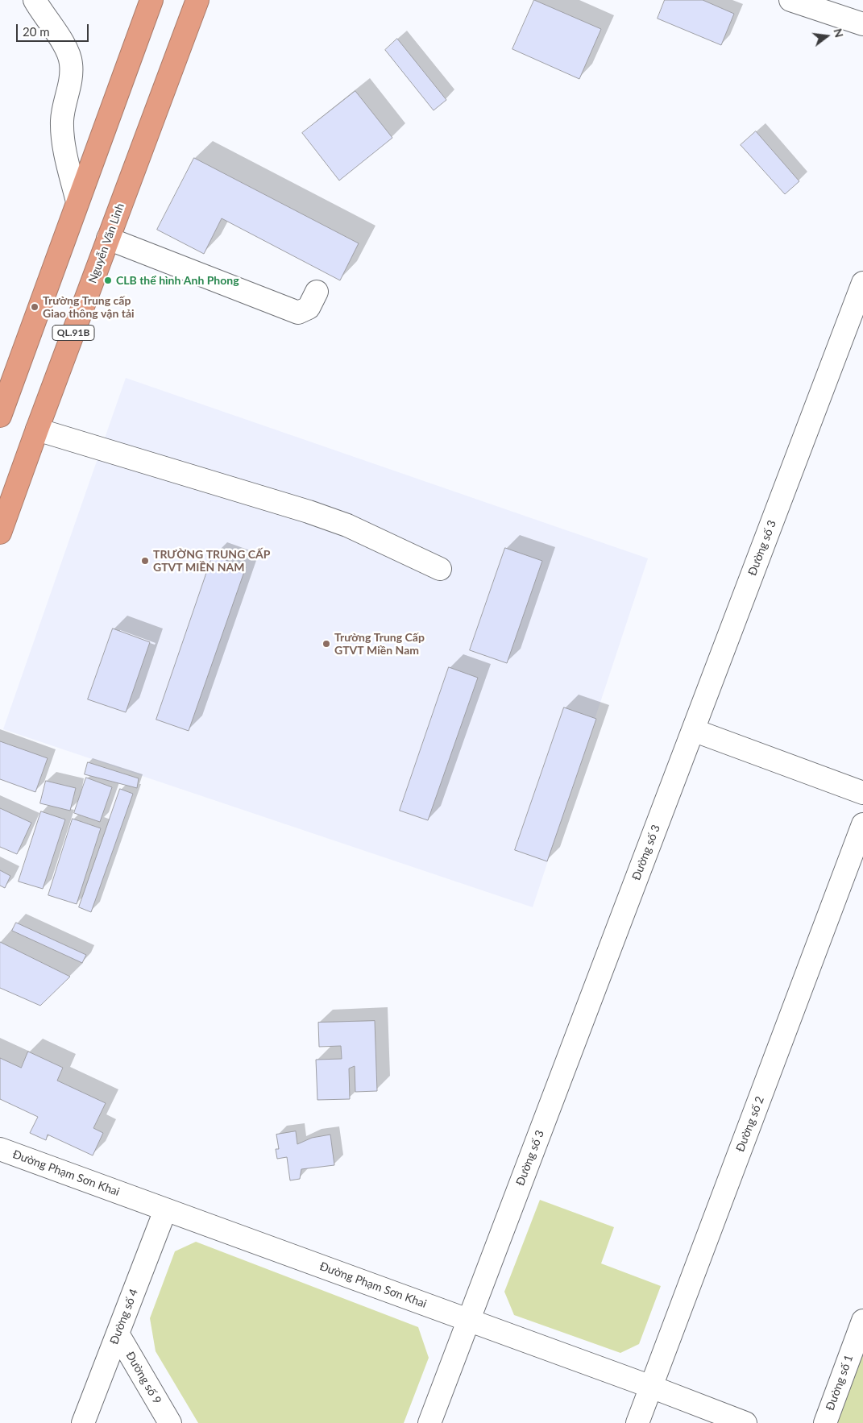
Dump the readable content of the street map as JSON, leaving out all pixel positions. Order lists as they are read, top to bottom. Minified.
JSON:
{"streets":{"highway":["Nguyễn Văn Linh","QL.91B"],"street":["Đường số 3","Đường số 2","Đường Phạm Sơn Khai","Đường số 4","Đường số 9","Đường số 1"]},"crossings":[["Đường số 3","Đường Phạm Sơn Khai"],["Đường số 2","Đường Phạm Sơn Khai"],["Đường Phạm Sơn Khai","Đường số 4"],["Đường số 4","Đường số 9"]],"places":["CLB thể hình Anh Phong","Trường Trung cấp Giao thông vận tải","TRƯỜNG TRUNG CẤP GTVT MIỀN NAM","Trường Trung Cấp GTVT Miền Nam"],"scale_bar":"20 m","north":"right"}
